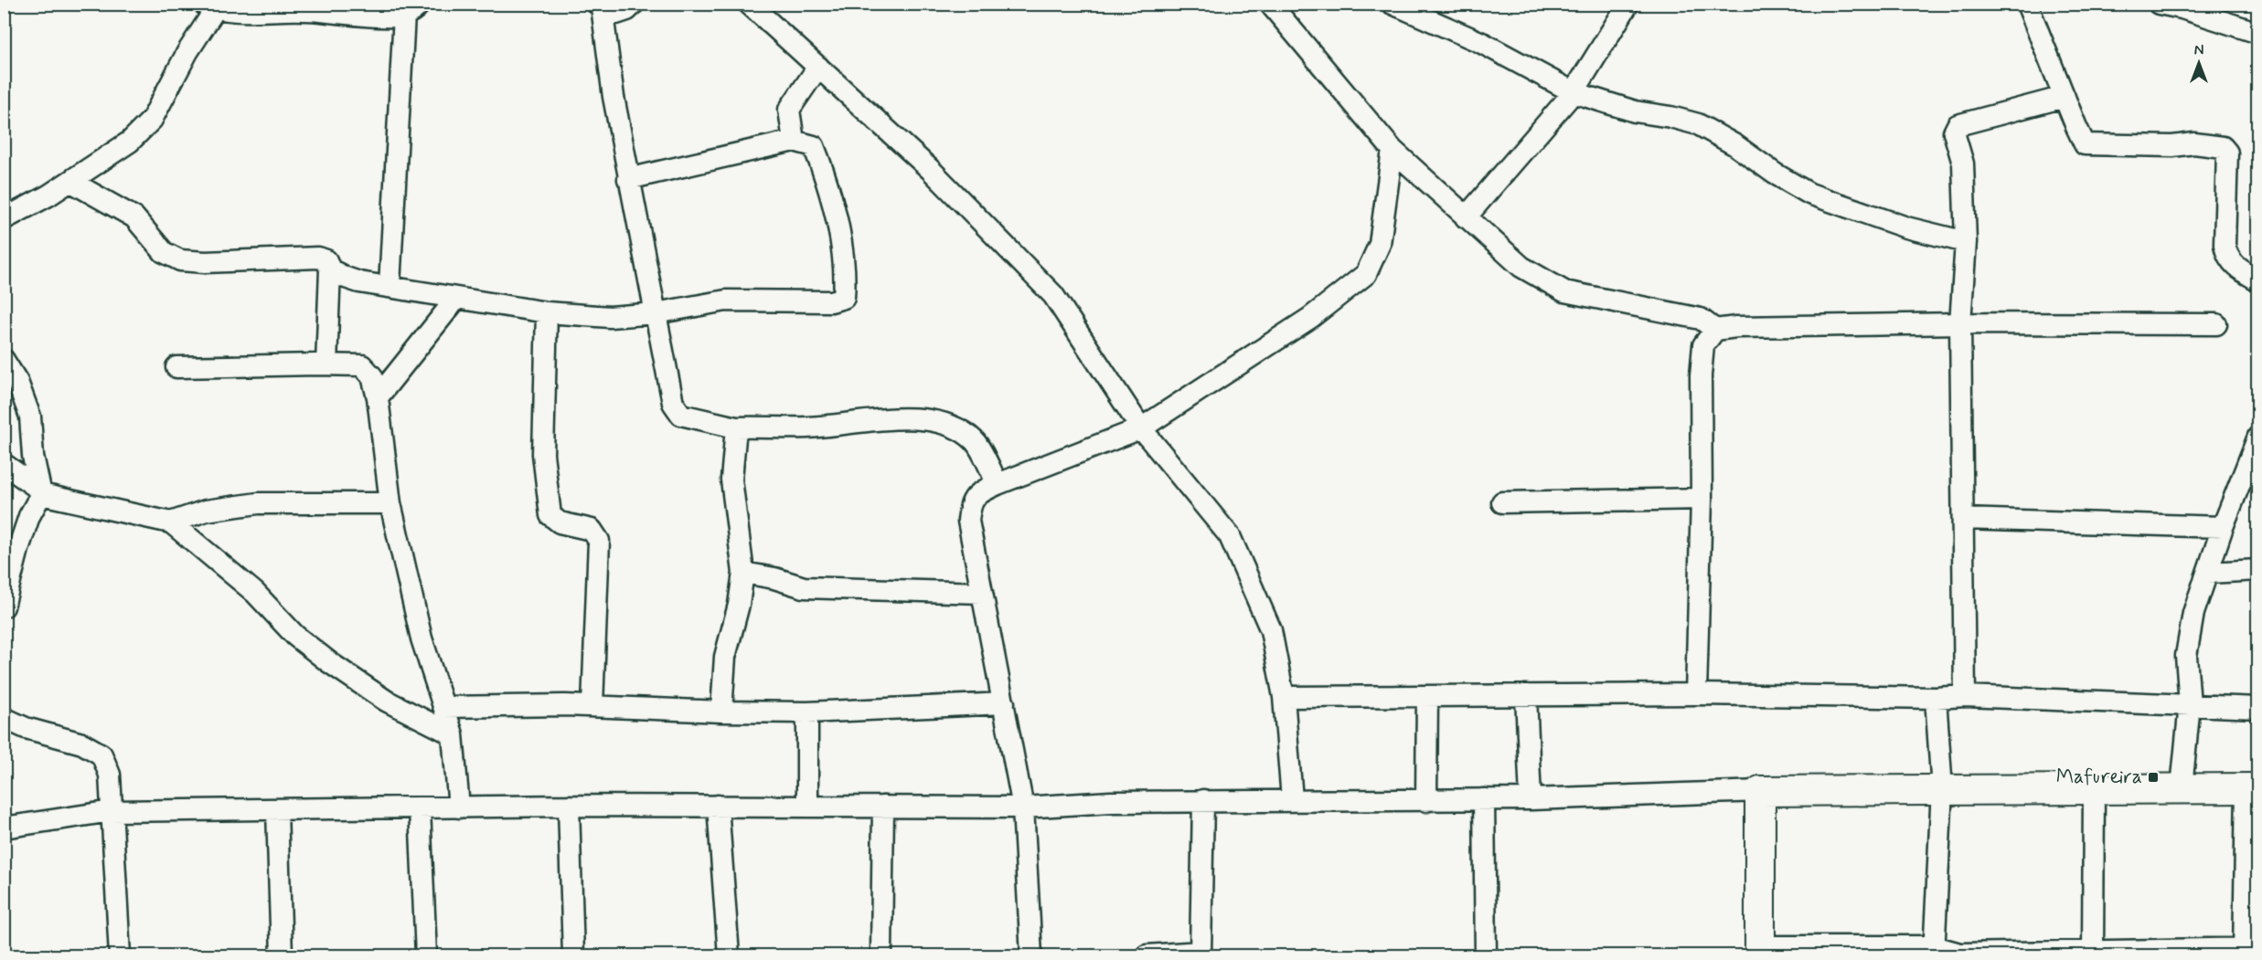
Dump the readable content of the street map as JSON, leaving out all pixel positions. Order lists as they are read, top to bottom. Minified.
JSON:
{"places":{"transit":["Mafureira"]},"north":"top"}
